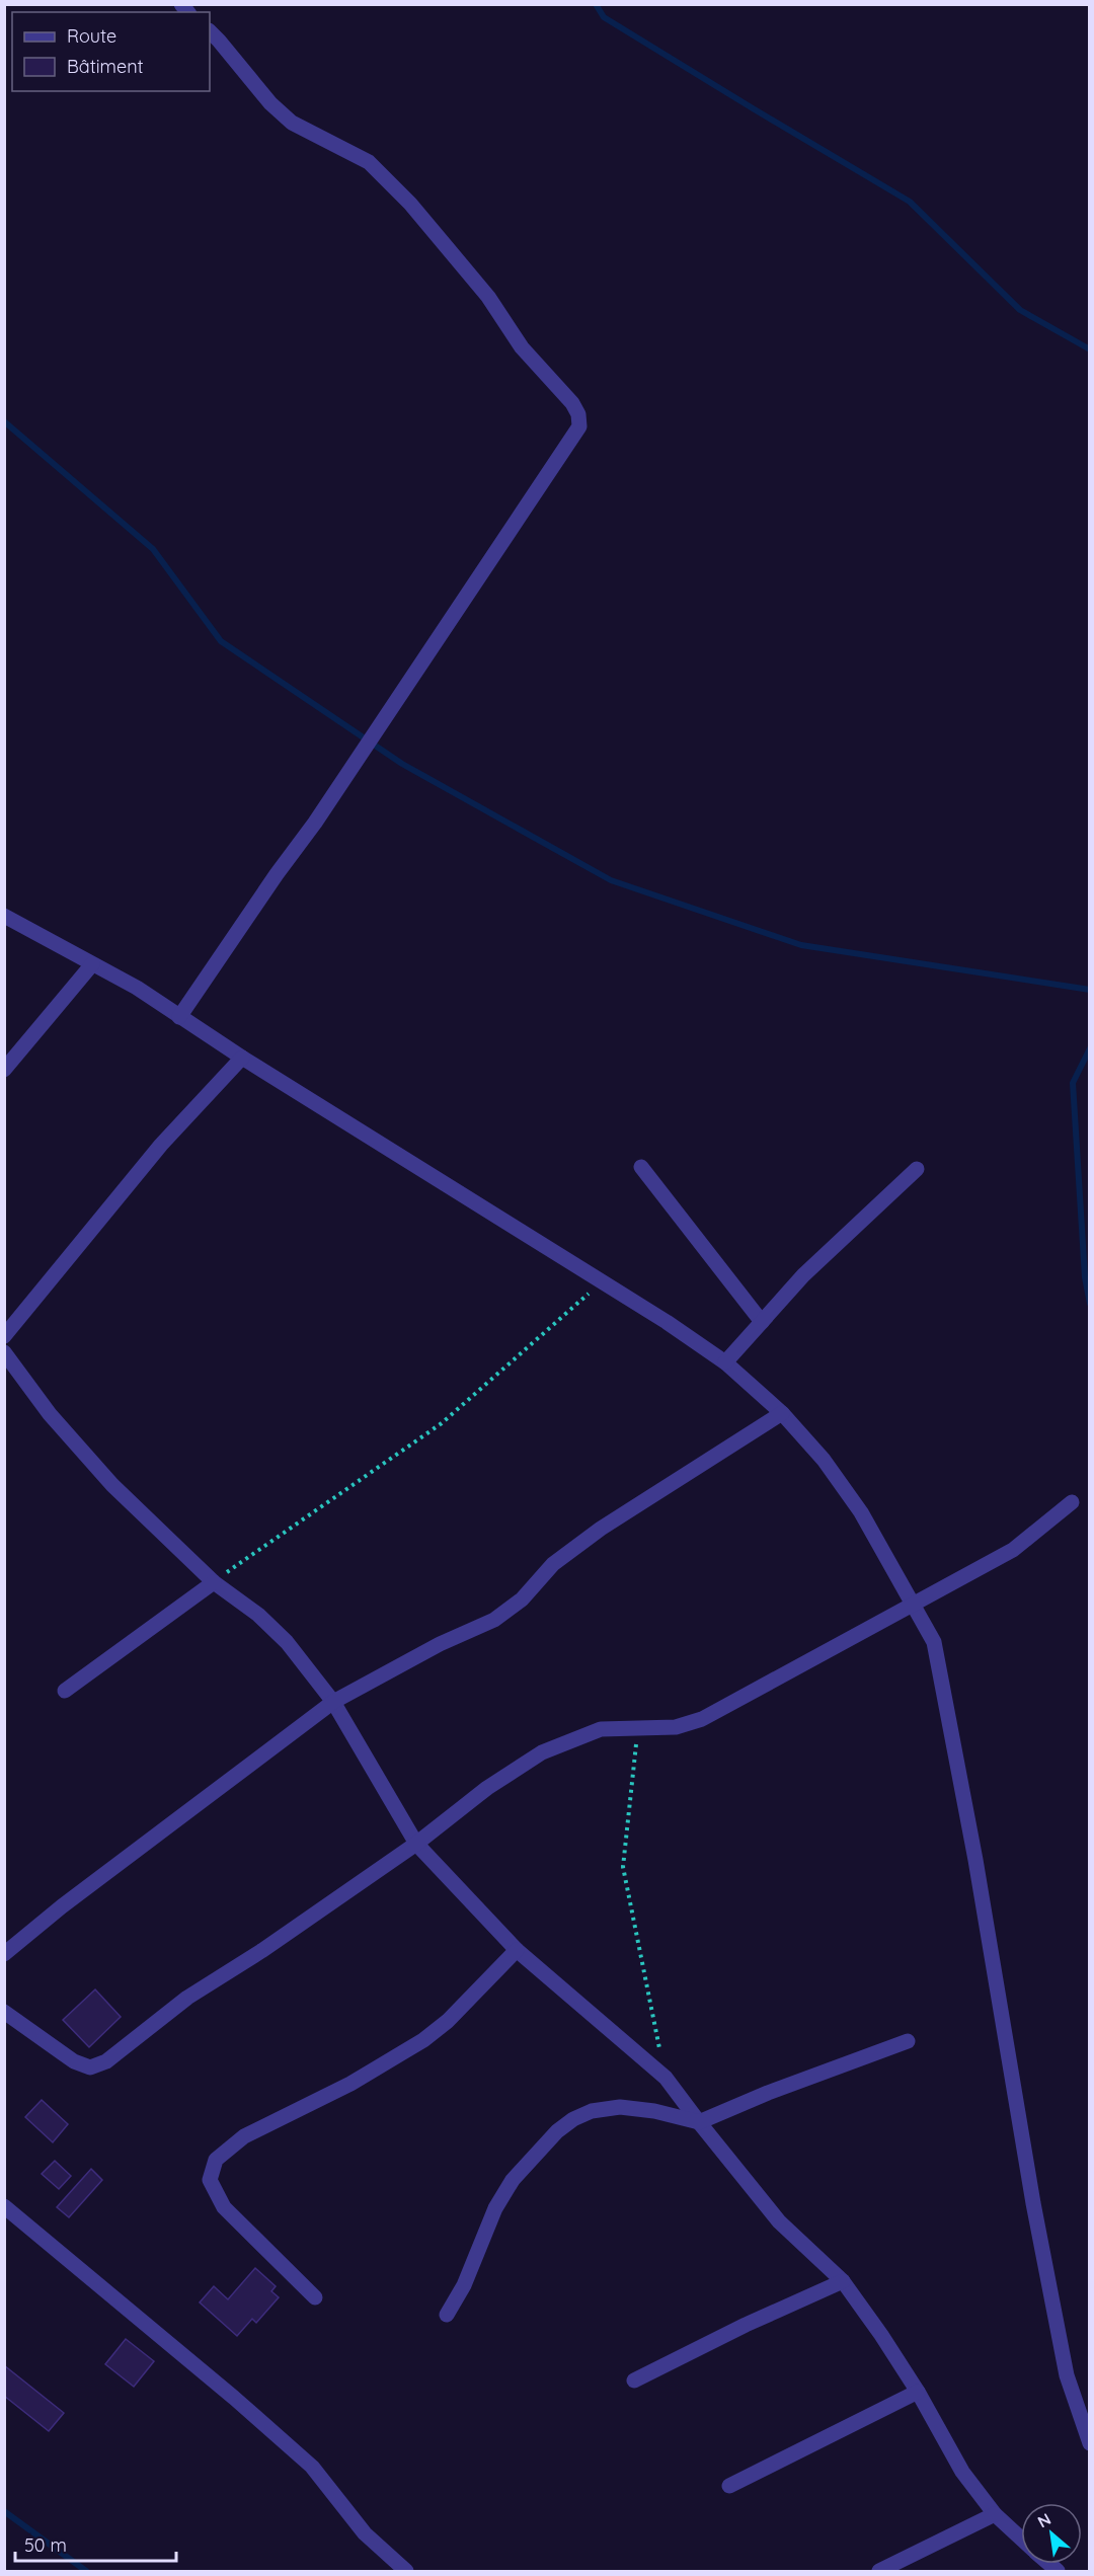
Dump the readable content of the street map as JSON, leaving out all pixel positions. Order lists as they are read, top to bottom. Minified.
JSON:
{"legend":["Route","Bâtiment"],"scale_bar":"50 m","north":"top left"}
